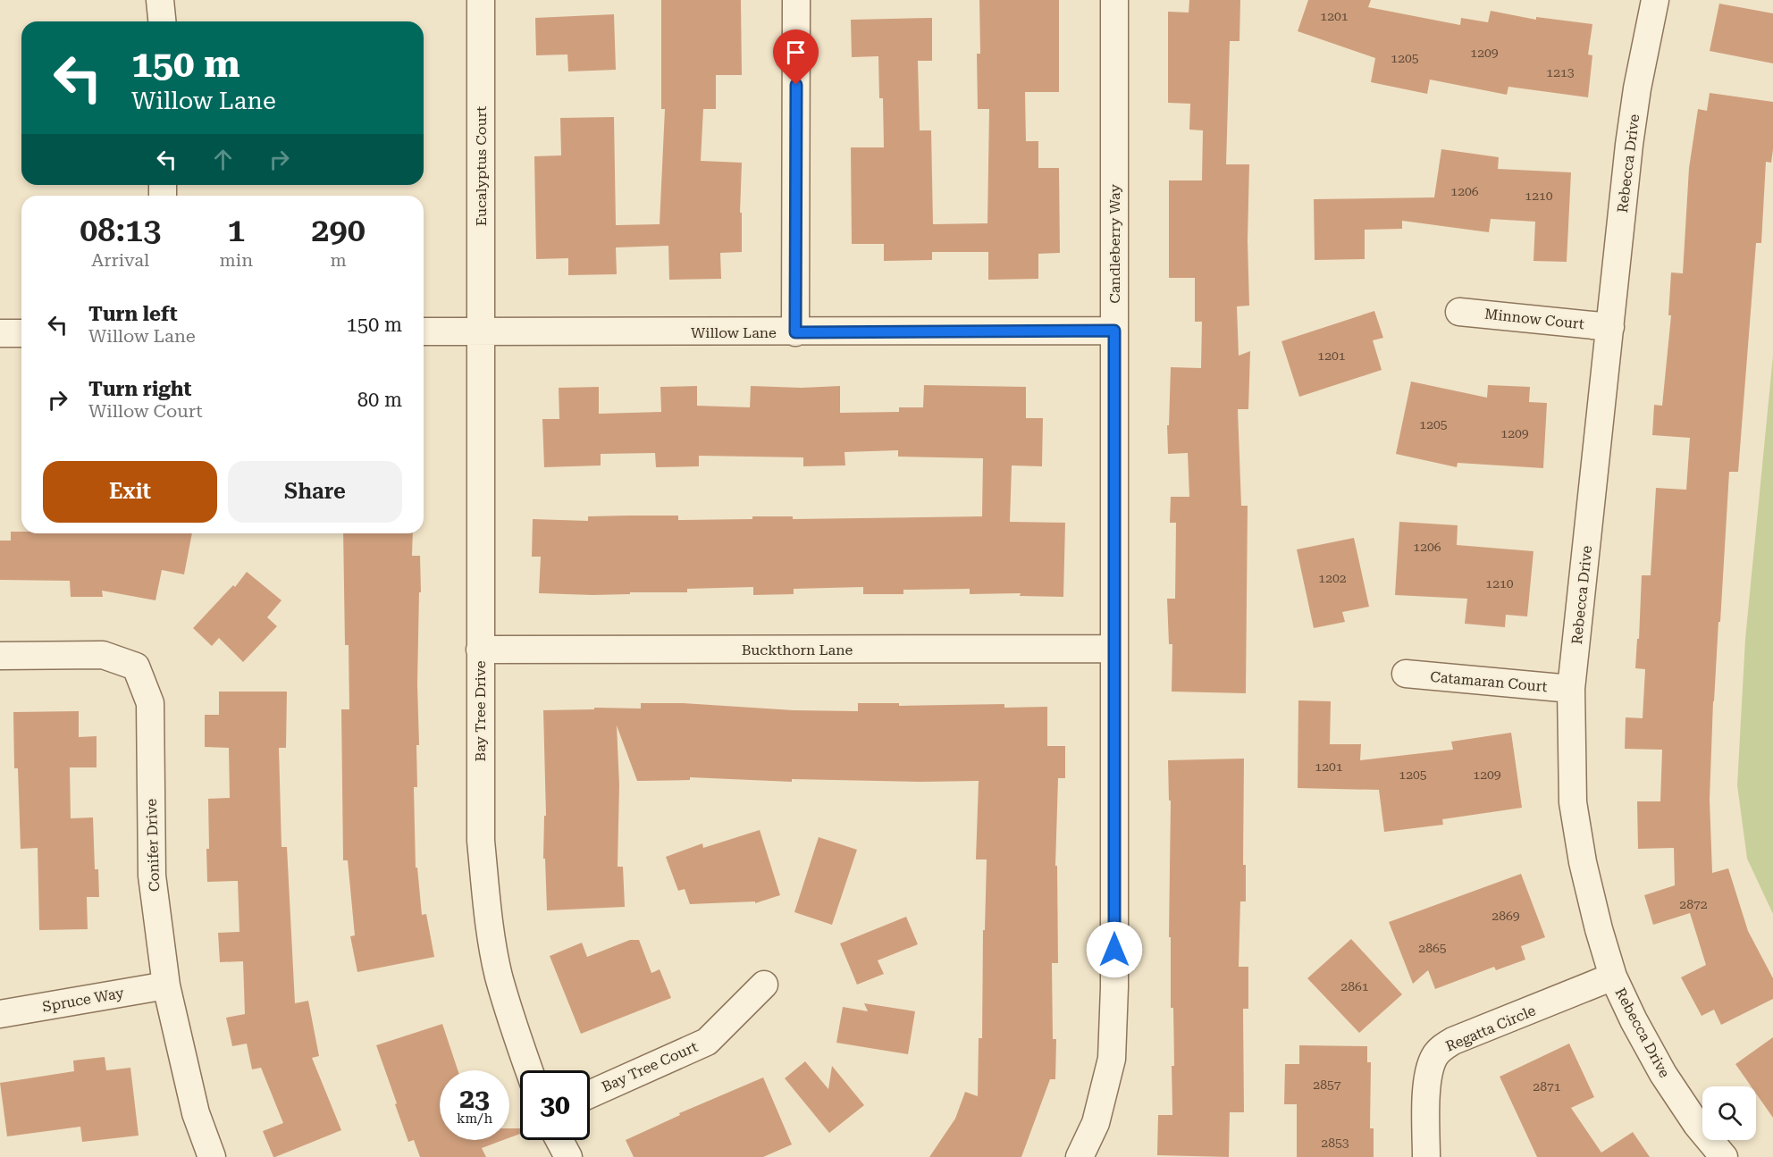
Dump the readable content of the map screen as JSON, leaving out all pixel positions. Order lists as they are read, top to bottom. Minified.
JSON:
{"streets":{"street":["Rebecca Drive","Eucalyptus Court","Candleberry Way","Minnow Court","Willow Lane","Buckthorn Lane","Catamaran Court","Bay Tree Drive","Conifer Drive","Spruce Way","Regatta Circle","Bay Tree Court"]},"crossings":[["Rebecca Drive","Minnow Court"],["Rebecca Drive","Catamaran Court"],["Rebecca Drive","Regatta Circle"],["Eucalyptus Court","Willow Lane"],["Eucalyptus Court","Bay Tree Drive"],["Candleberry Way","Willow Lane"],["Candleberry Way","Buckthorn Lane"],["Willow Lane","Bay Tree Drive"],["Buckthorn Lane","Bay Tree Drive"],["Conifer Drive","Spruce Way"]],"house_numbers":["1201","1209","1205","1213","1206","1210","1201","1205","1209","1206","1202","1210","1201","1205","1209","2872","2869","2865","2861","2857","2871","2853"],"page":{"turn":["150 m","Willow Lane"],"eta":["08:13","Arrival","1","min","290","m"],"list":[{"name":"Turn left","note":"Willow Lane","value":"150 m"},{"name":"Turn right","note":"Willow Court","value":"80 m"}],"buttons":["Exit","Share"],"speed":"23 km/h","limit":"30"}}
